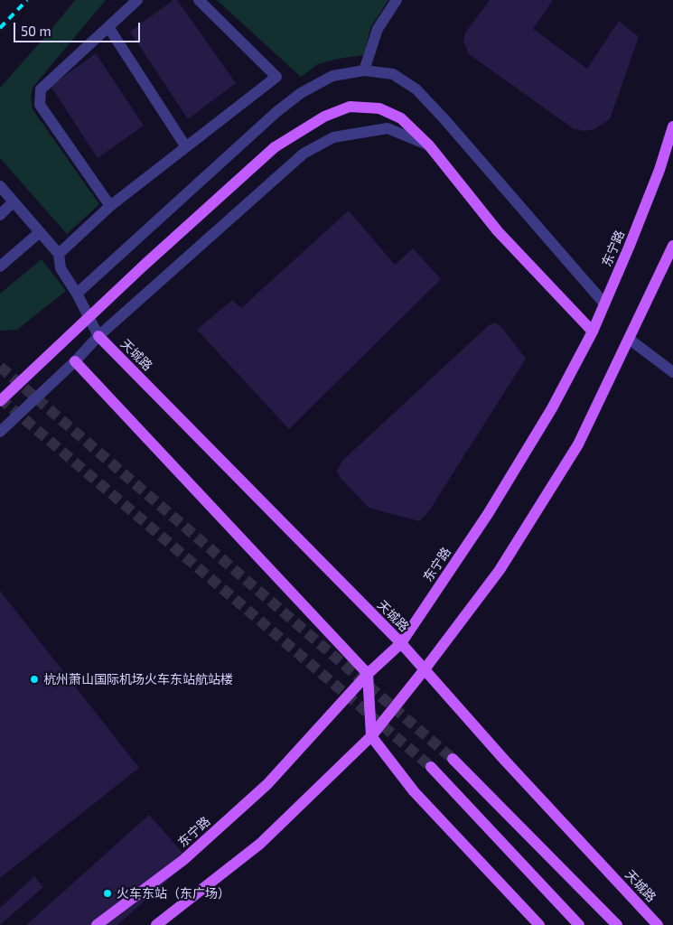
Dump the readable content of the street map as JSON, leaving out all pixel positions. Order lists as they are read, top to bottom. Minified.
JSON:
{"streets":{"main road":["东宁路","天城路"]},"crossings":[["东宁路","天城路"]],"places":["杭州萧山国际机场火车东站航站楼","火车东站（东广场）"],"scale_bar":"50 m"}
